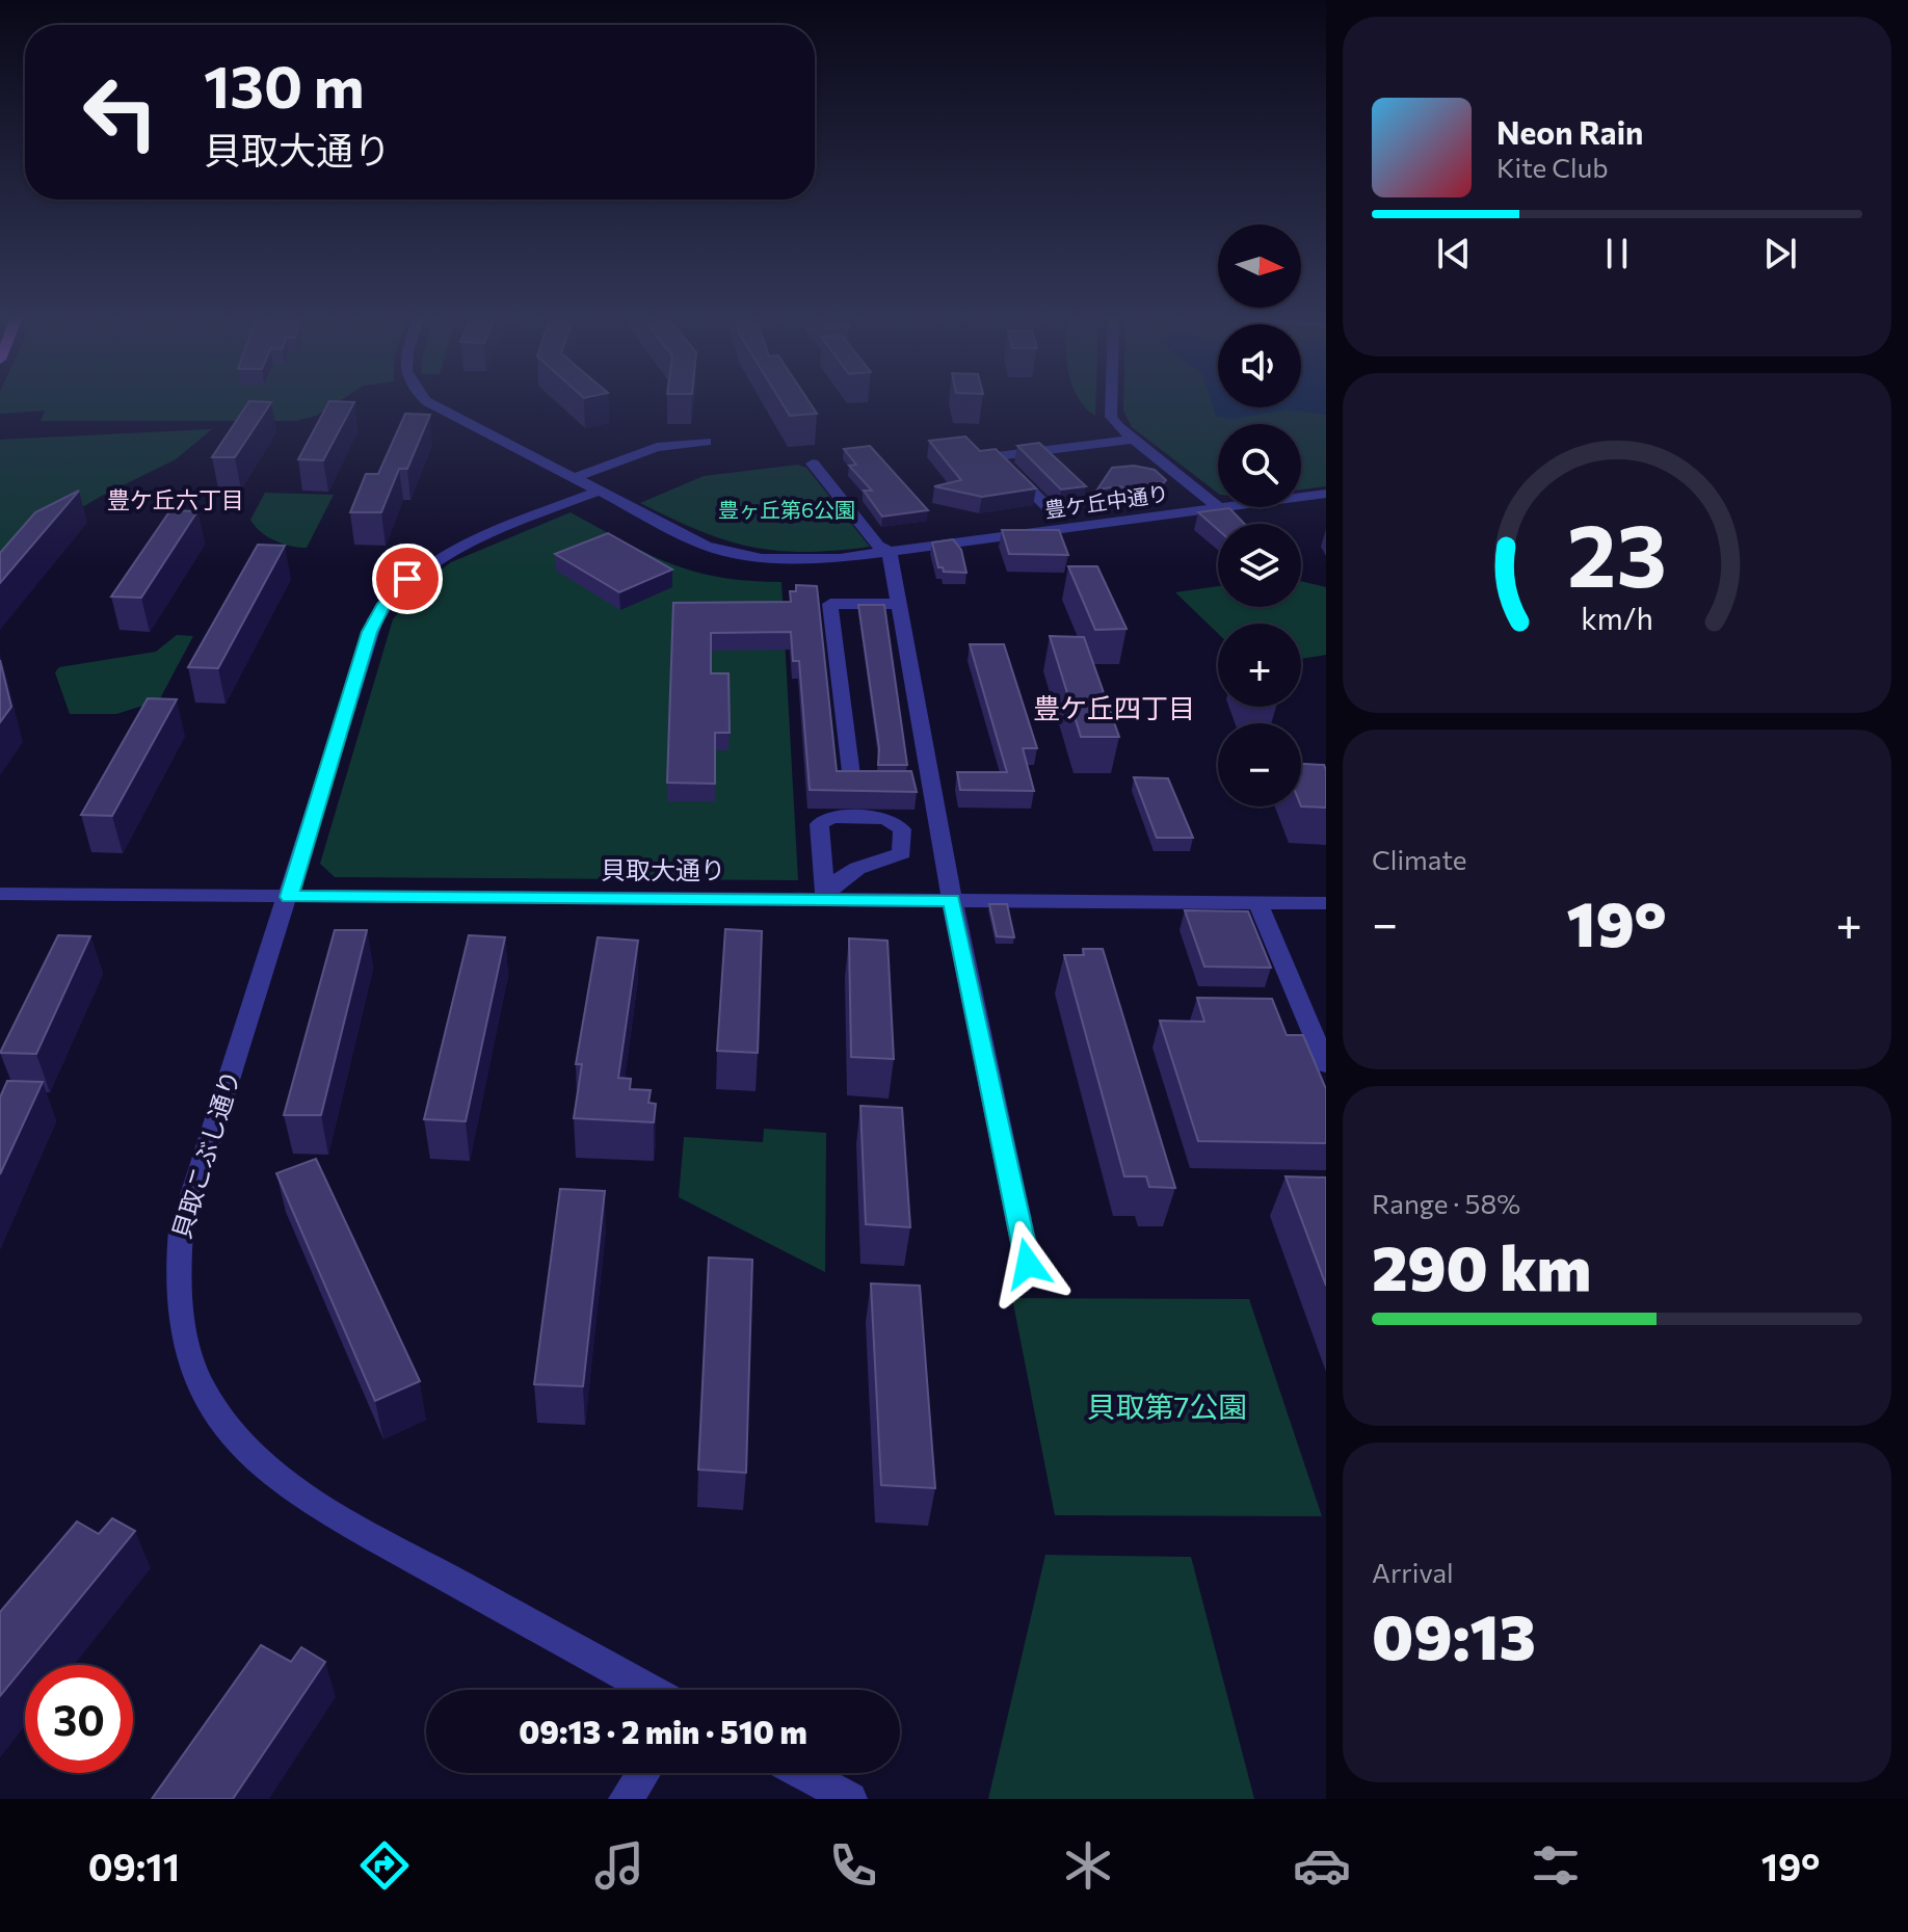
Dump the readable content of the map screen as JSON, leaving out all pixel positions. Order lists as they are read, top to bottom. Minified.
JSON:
{"streets":{"street":["豊ケ丘中通り","貝取大通り","貝取こぶし通り"]},"crossings":[["豊ケ丘中通り","貝取こぶし通り"],["貝取大通り","貝取こぶし通り"]],"districts":["豊ケ丘六丁目","豊ケ丘四丁目"],"parks":["豊ヶ丘第6公園","貝取第7公園"],"north":"right","page":{"turn":["130 m","貝取大通り"],"song":["Neon Rain","Kite Club"],"map_buttons":["+","−"],"tile":["Climate",["Range · 58%","290 km"],["Arrival","09:13"]],"heat":["−","19°","+"],"limit":"30","trip":"09:13 · 2 min · 510 m","tabs":["09:11","19°"],"gauge":["23","km/h"]}}
